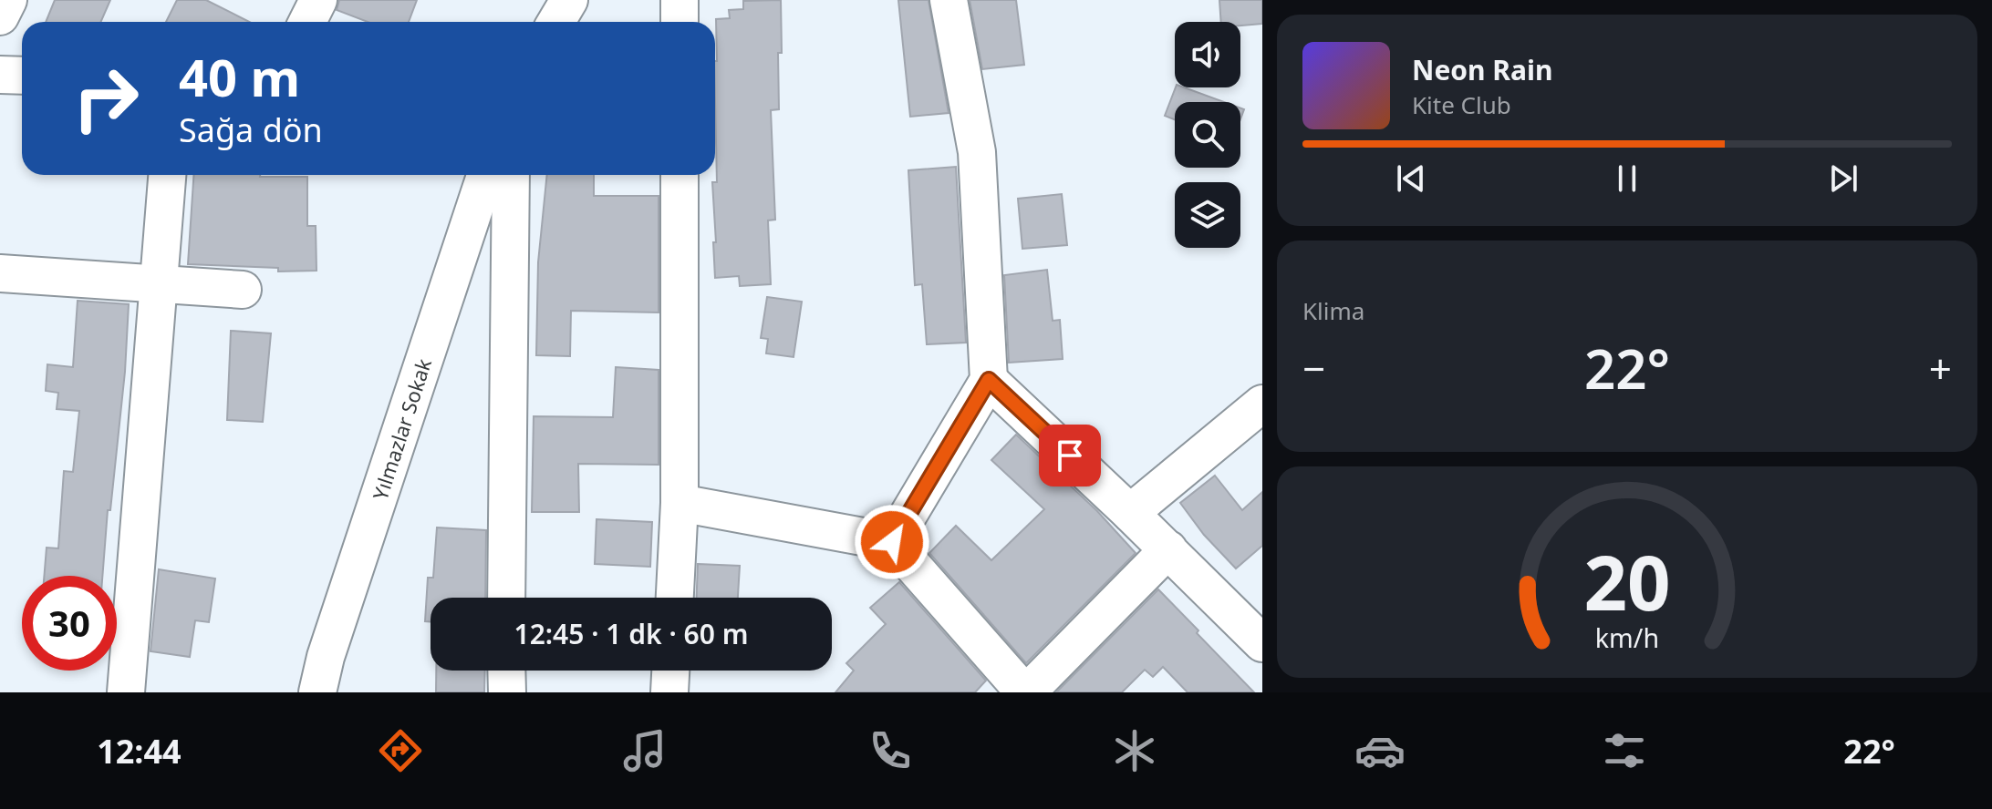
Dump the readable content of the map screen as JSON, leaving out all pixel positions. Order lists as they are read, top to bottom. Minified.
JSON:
{"streets":{"street":["Yılmazlar Sokak"]},"page":{"turn":["40 m","Sağa dön"],"song":["Neon Rain","Kite Club"],"tile":"Klima","heat":["−","22°","+"],"limit":"30","trip":"12:45 · 1 dk · 60 m","tabs":["12:44","22°"],"gauge":["20","km/h"]}}
